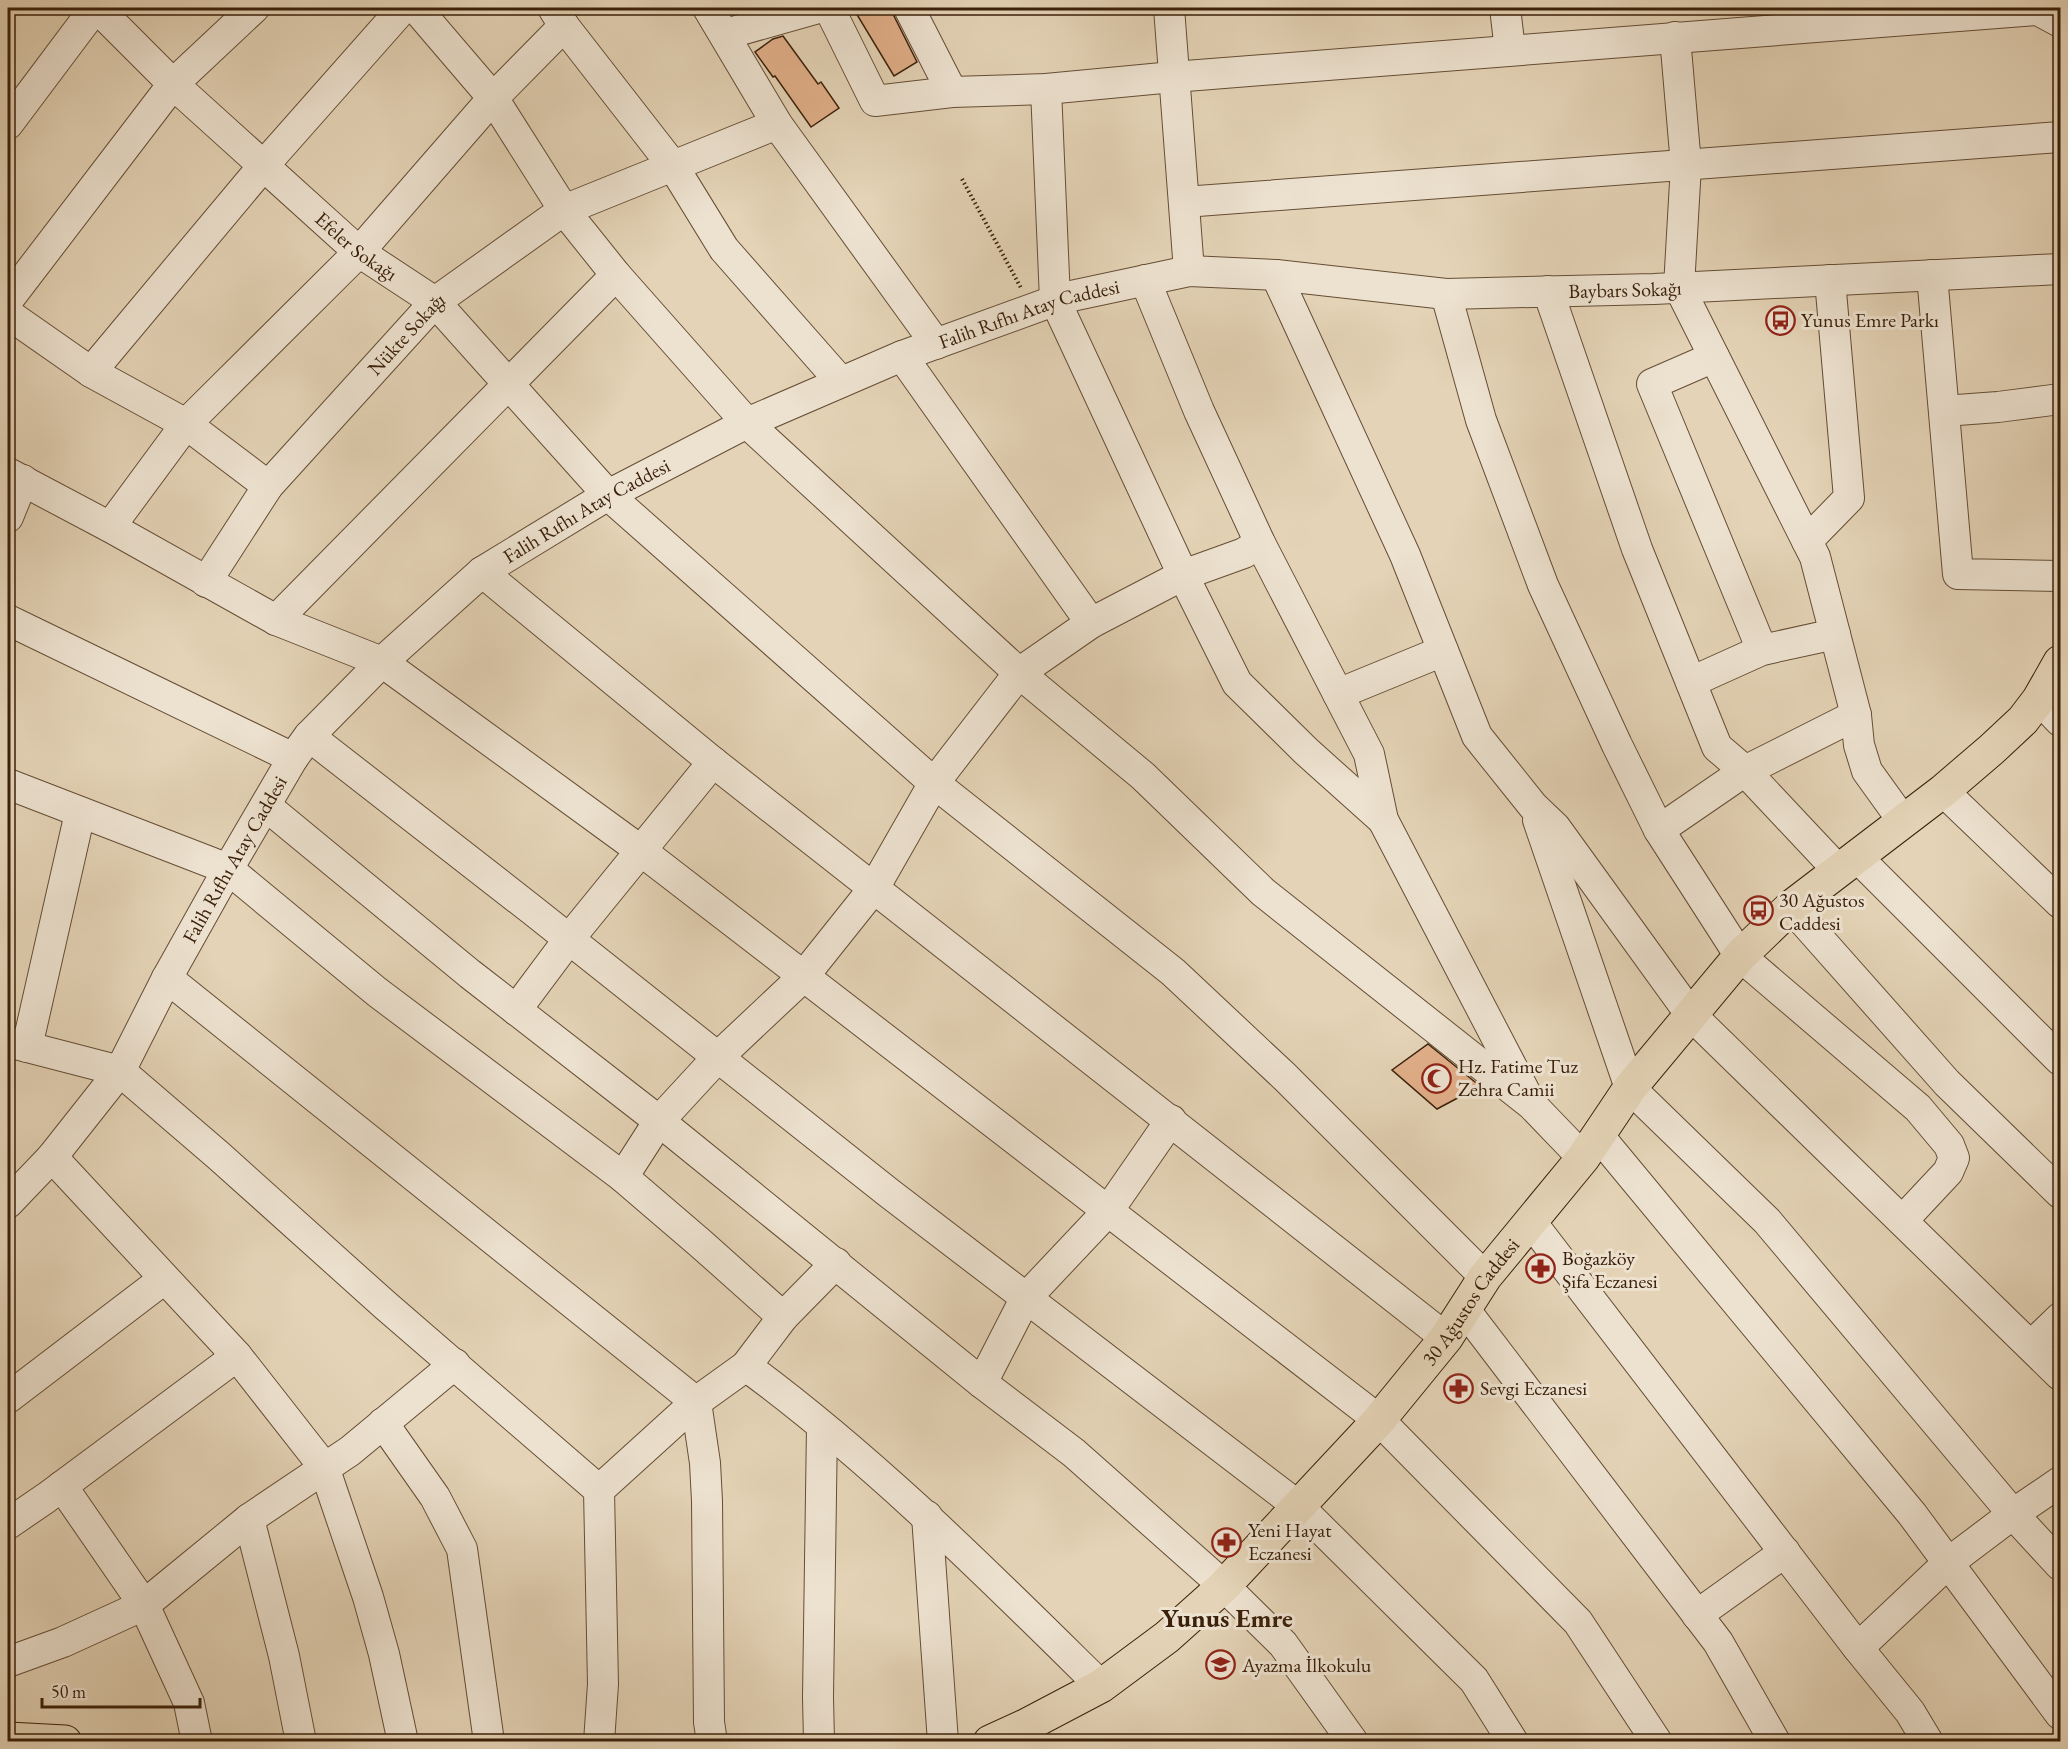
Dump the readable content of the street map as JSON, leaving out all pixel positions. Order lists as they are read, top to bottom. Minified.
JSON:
{"streets":{"main road":["30 Ağustos Caddesi"],"street":["Efeler Sokağı","Baybars Sokağı","Falih Rıfhı Atay Caddesi","Nükte Sokağı"]},"crossings":[["Efeler Sokağı","Falih Rıfhı Atay Caddesi"],["Efeler Sokağı","Nükte Sokağı"],["Efeler Sokağı","30 Ağustos Caddesi"],["Baybars Sokağı","Falih Rıfhı Atay Caddesi"]],"districts":["Yunus Emre"],"places":{"bus stop":["Yunus Emre Parkı","30 Ağustos Caddesi"],"mosque":["Hz. Fatime Tuz Zehra Camii"],"pharmacy":["Boğazköy Şifa Eczanesi","Sevgi Eczanesi","Yeni Hayat Eczanesi"],"school or university":["Ayazma İlkokulu"]},"scale_bar":"50 m"}
